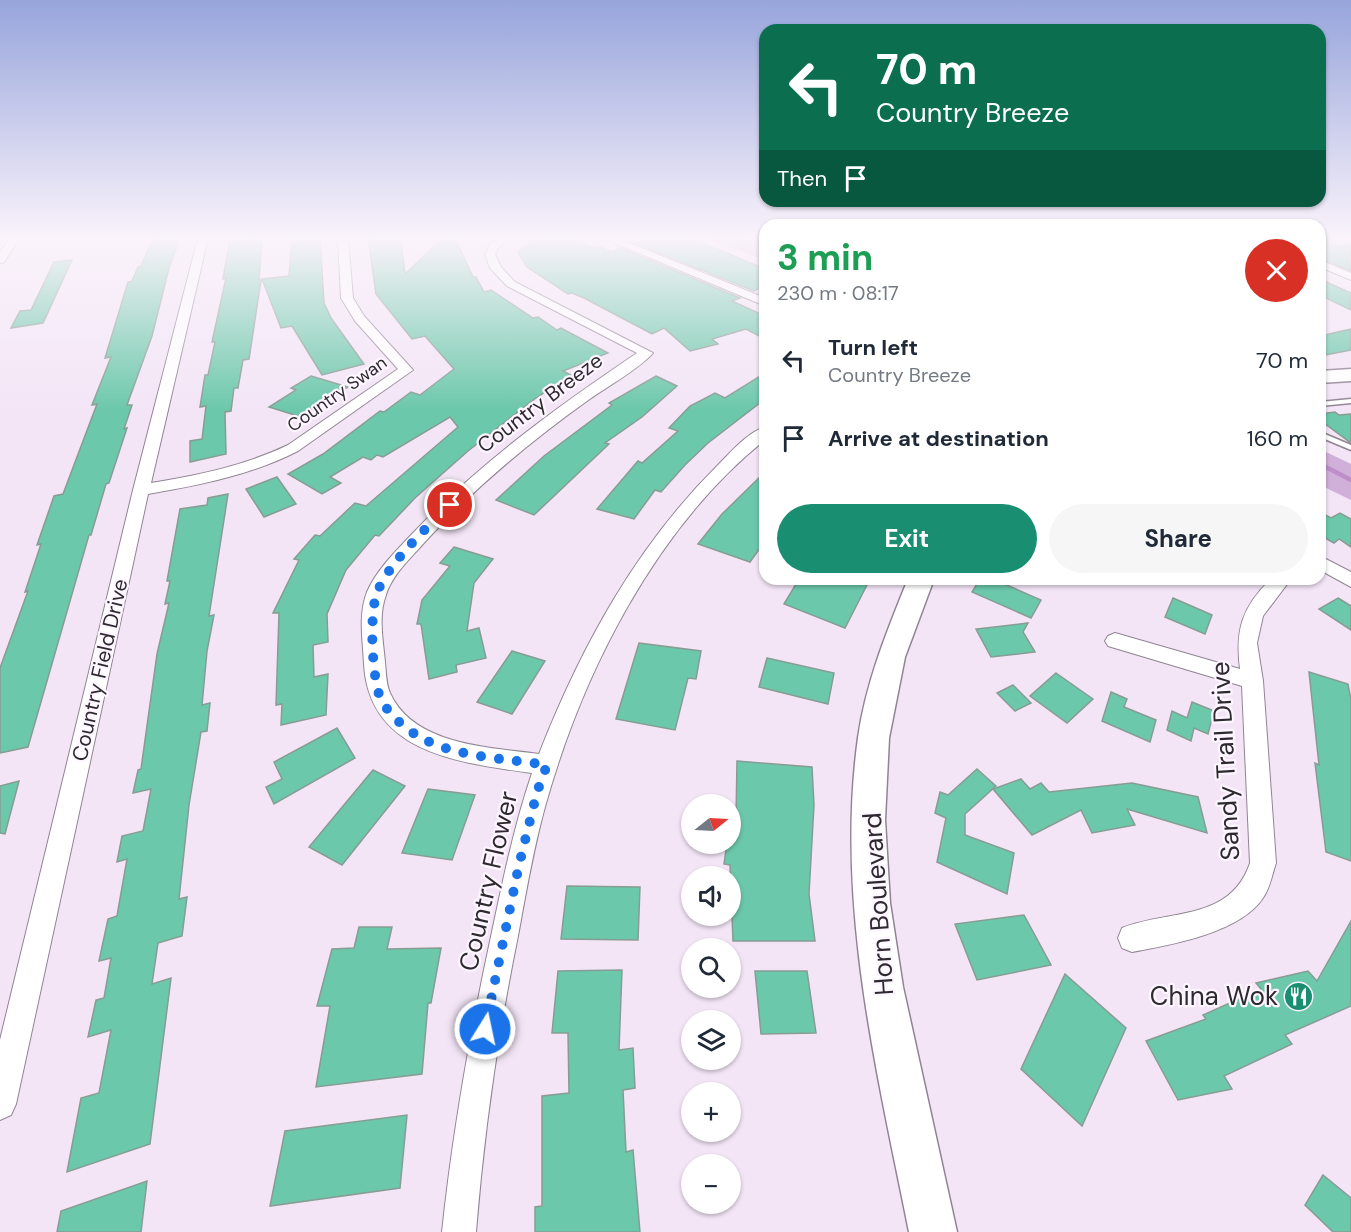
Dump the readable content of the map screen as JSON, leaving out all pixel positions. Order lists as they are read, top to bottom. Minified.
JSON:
{"streets":{"street":["Country Swan","Country Breeze","Country Field Drive","Sandy Trail Drive","Country Flower","Horn Boulevard"]},"crossings":[["Country Swan","Country Field Drive"],["Country Breeze","Country Flower"]],"places":{"restaurant":["China Wok"]},"north":"right","page":{"turn":["70 m","Country Breeze"],"then":"Then","heading":["3 min","230 m · 08:17"],"list":[{"name":"Turn left","note":"Country Breeze","value":"70 m"},{"name":"Arrive at destination","value":"160 m"}],"buttons":["Exit","Share"],"map_buttons":["+","−"]}}
